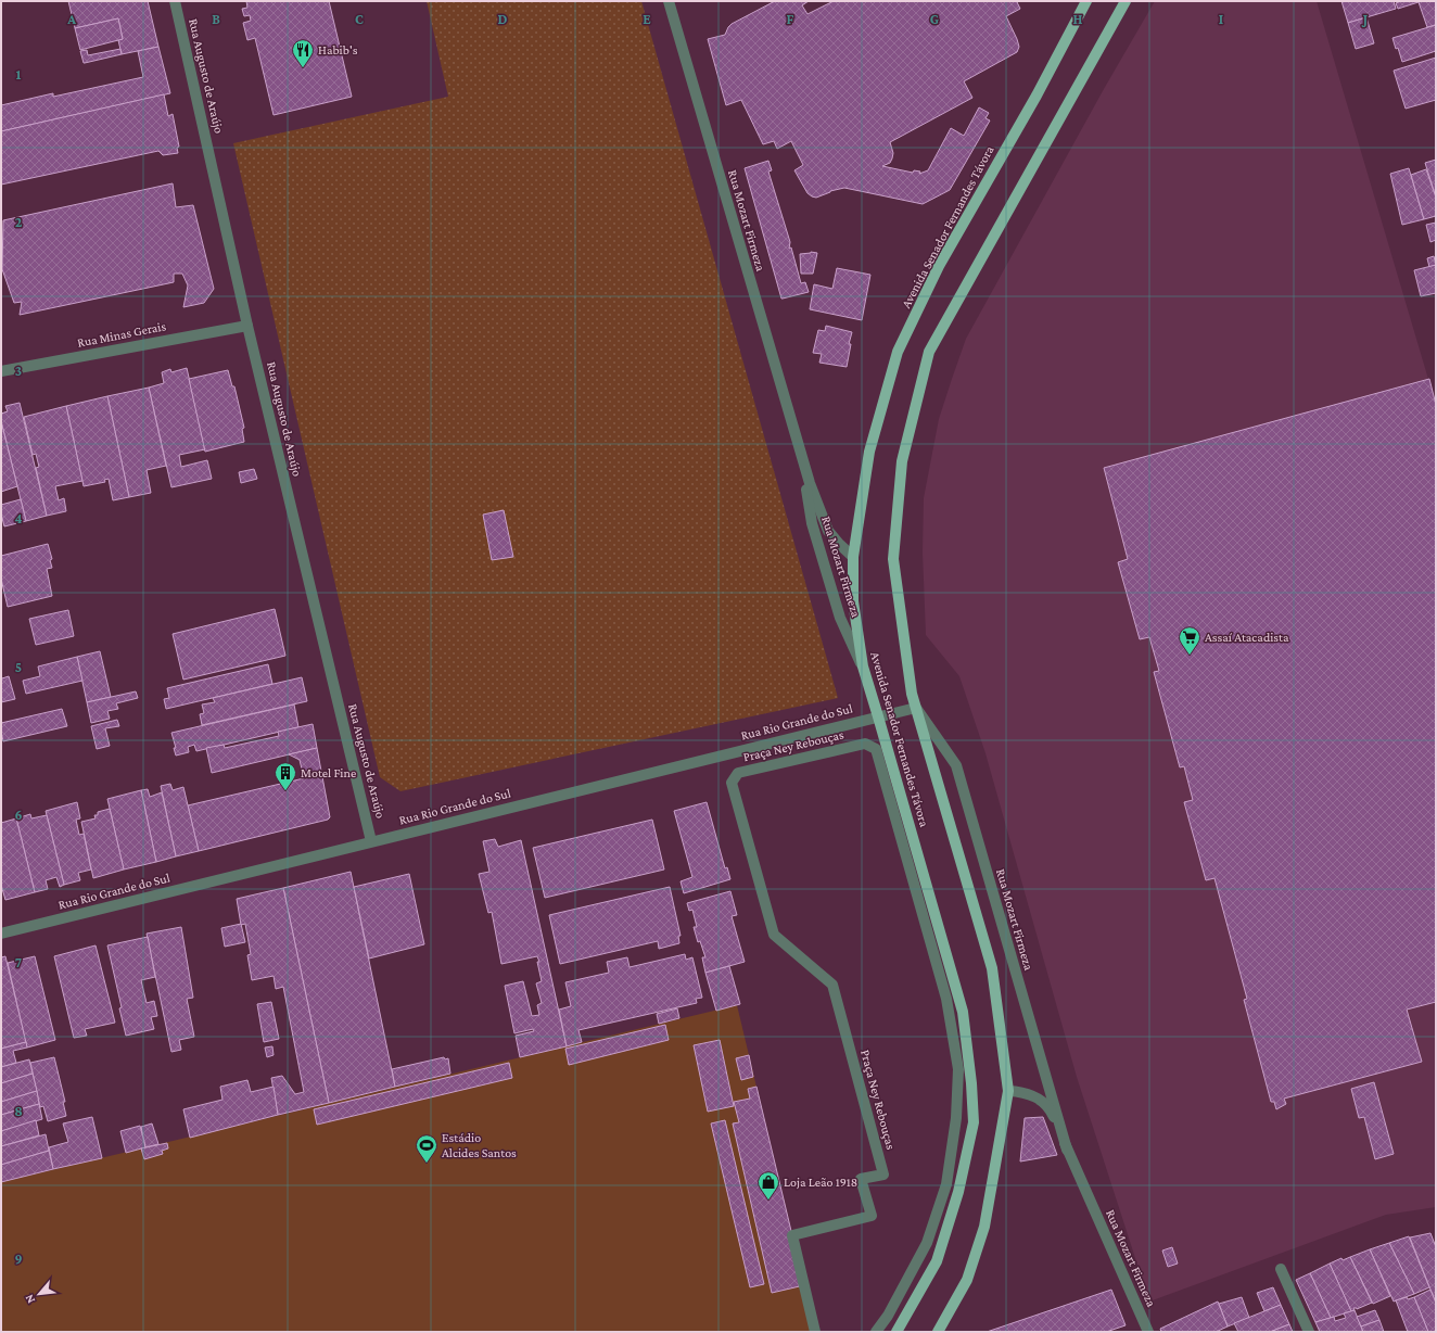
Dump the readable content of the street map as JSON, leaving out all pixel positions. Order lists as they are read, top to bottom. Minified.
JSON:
{"streets":{"main road":["Avenida Senador Fernandes Távora"],"street":["Rua Augusto de Araújo","Rua Mozart Firmeza","Rua Minas Gerais","Rua Rio Grande do Sul","Praça Ney Rebouças"]},"crossings":[["Rua Augusto de Araújo","Rua Minas Gerais"],["Rua Augusto de Araújo","Rua Rio Grande do Sul"],["Rua Mozart Firmeza","Avenida Senador Fernandes Távora"],["Rua Mozart Firmeza","Rua Rio Grande do Sul"],["Avenida Senador Fernandes Távora","Rua Rio Grande do Sul"]],"places":{"restaurant":["Habib's"],"supermarket":["Assaí Atacadista"],"building":["Motel Fine"],"sports":["Estádio Alcides Santos"],"shop":["Loja Leão 1918"]},"north":"bottom left","grid":{"columns":["A","B","C","D","E","F","G","H","I","J"],"rows":["1","2","3","4","5","6","7","8","9"]}}
